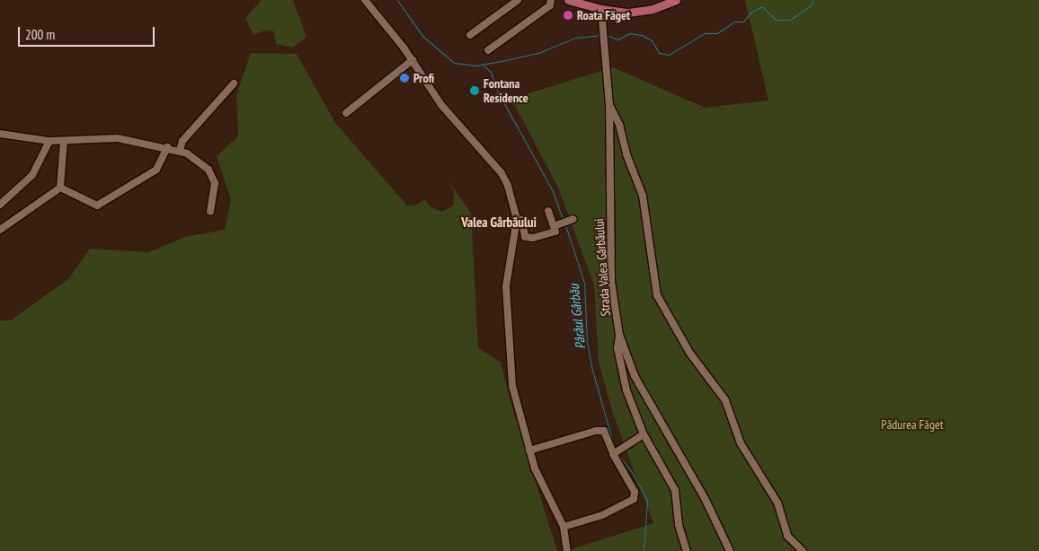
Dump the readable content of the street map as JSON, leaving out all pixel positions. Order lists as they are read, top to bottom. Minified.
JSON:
{"streets":{"street":["Strada Valea Gârbăului"]},"districts":["Valea Gârbăului"],"water":["Pârâul Gârbău"],"parks":["Pădurea Făget"],"places":["Roata Făget","Profi","Fontana Residence"],"scale_bar":"200 m"}
